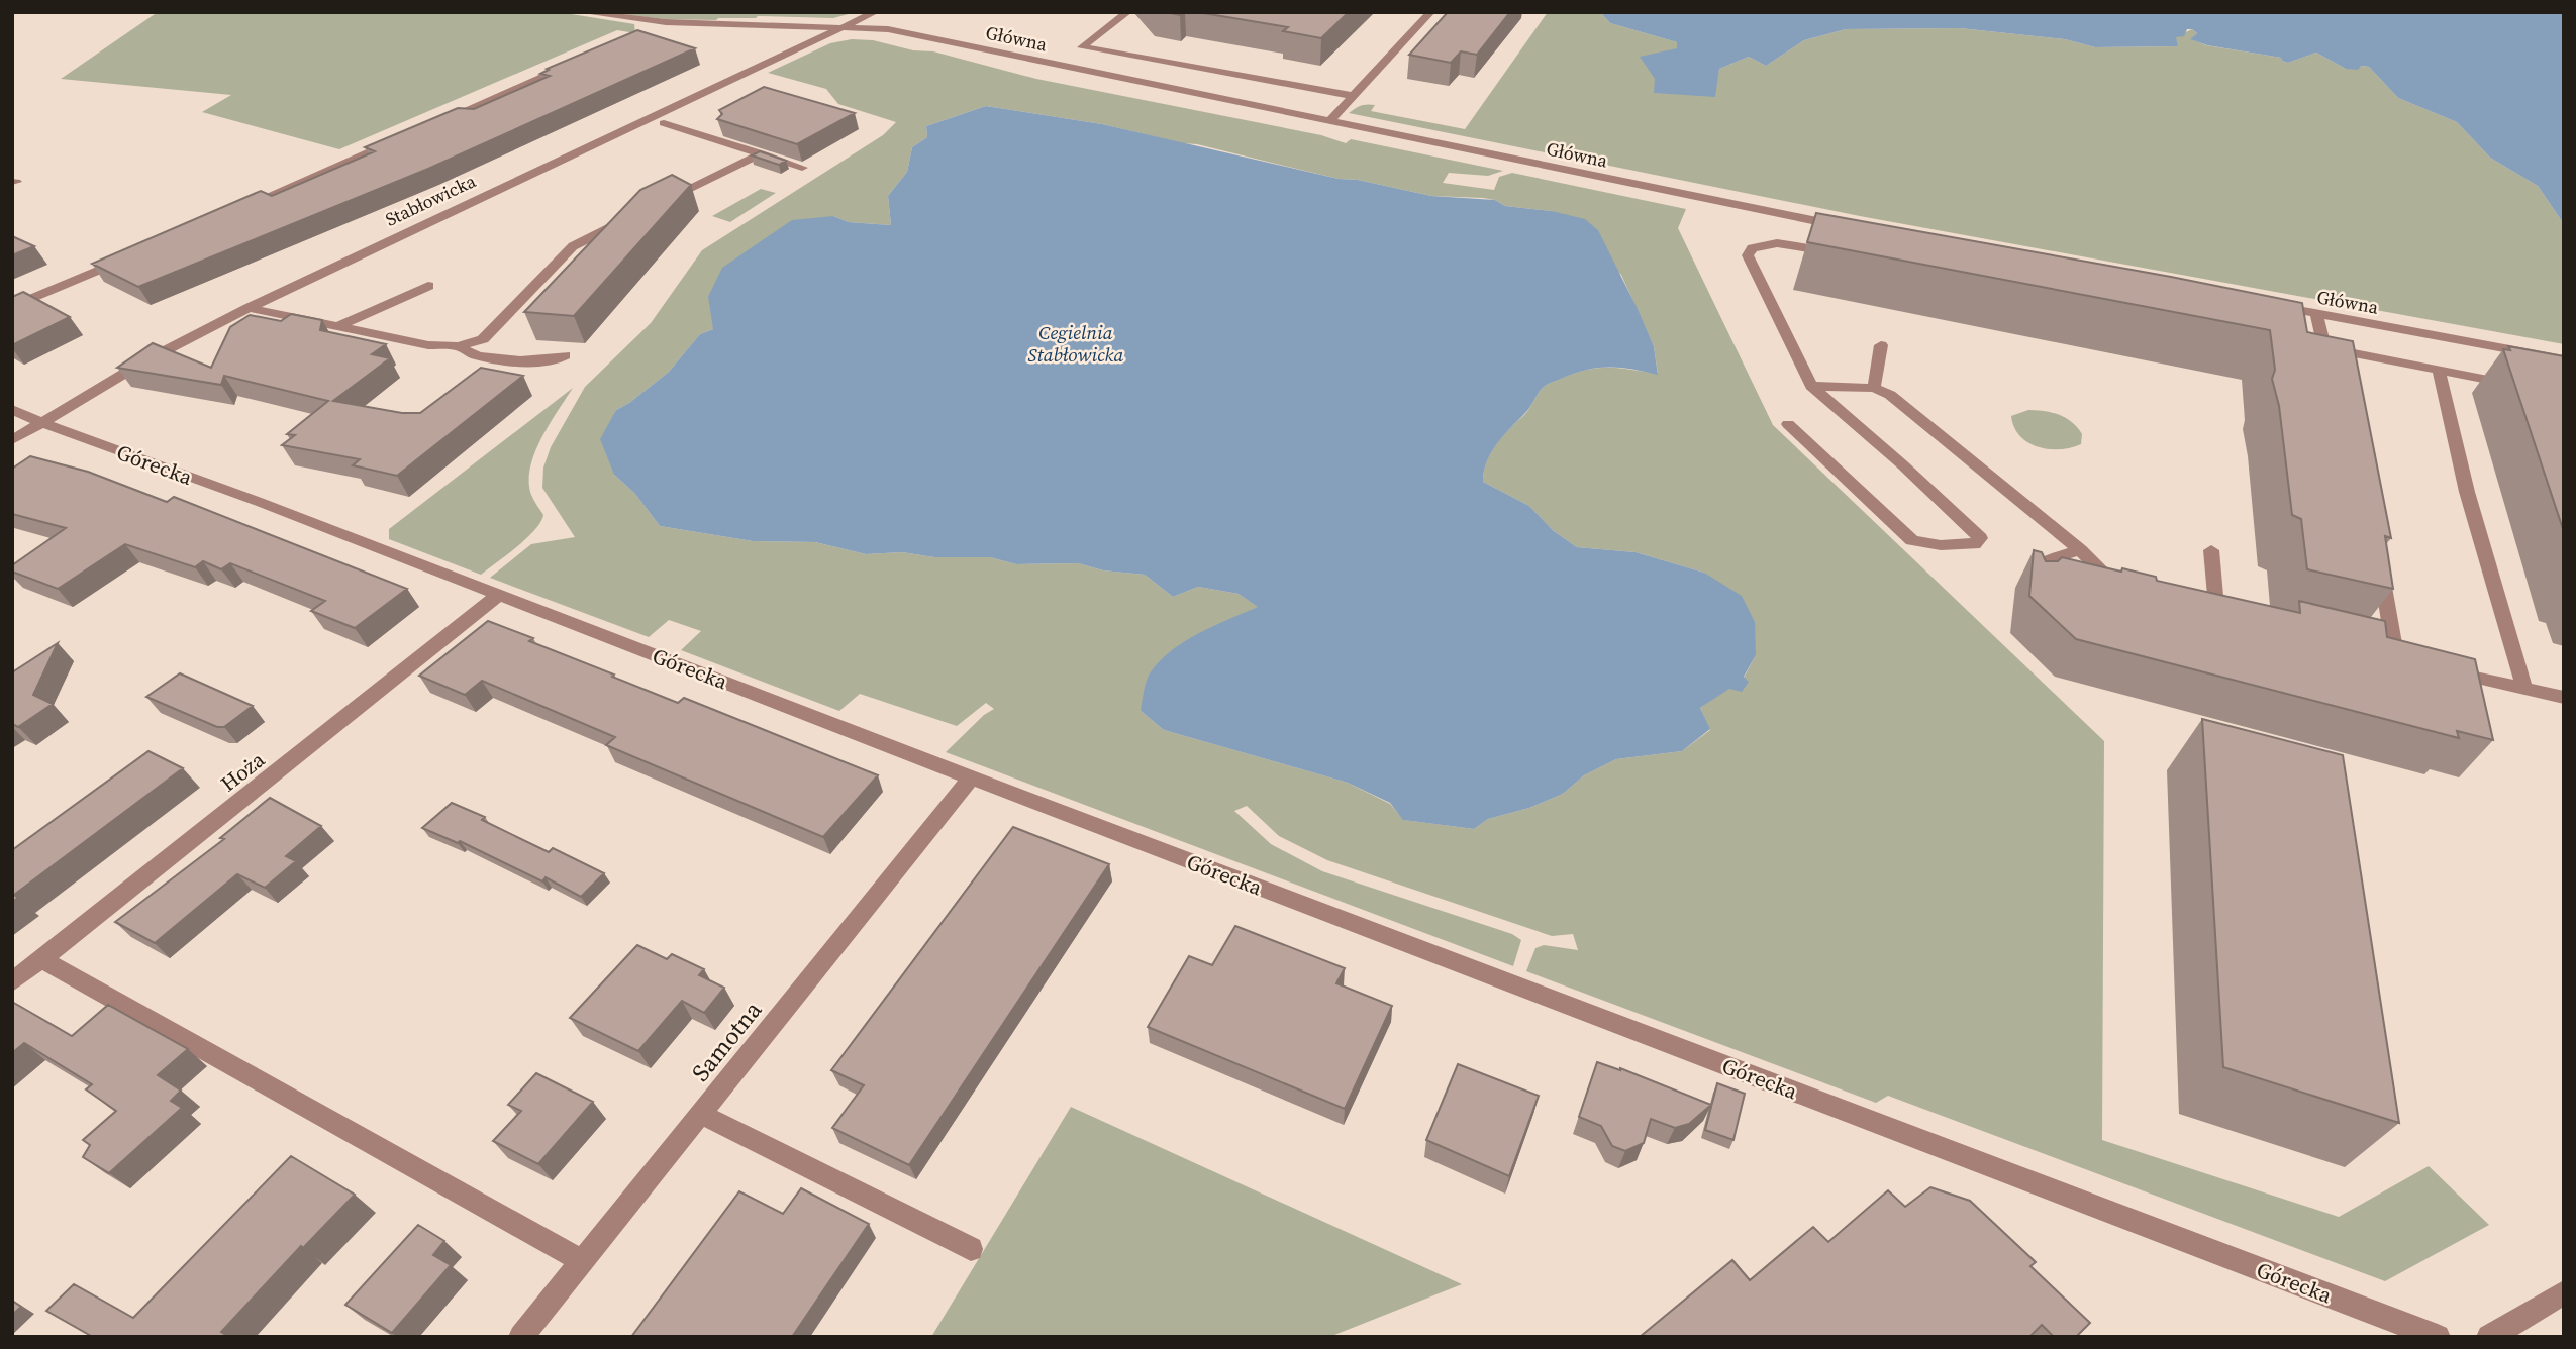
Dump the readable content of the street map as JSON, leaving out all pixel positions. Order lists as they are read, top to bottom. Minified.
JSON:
{"streets":{"street":["Główna","Stabłowicka","Górecka","Hoża","Samotna"]},"crossings":[["Główna","Stabłowicka"],["Stabłowicka","Górecka"],["Górecka","Hoża"],["Górecka","Samotna"]],"water":["Cegielnia Stabłowicka"]}
